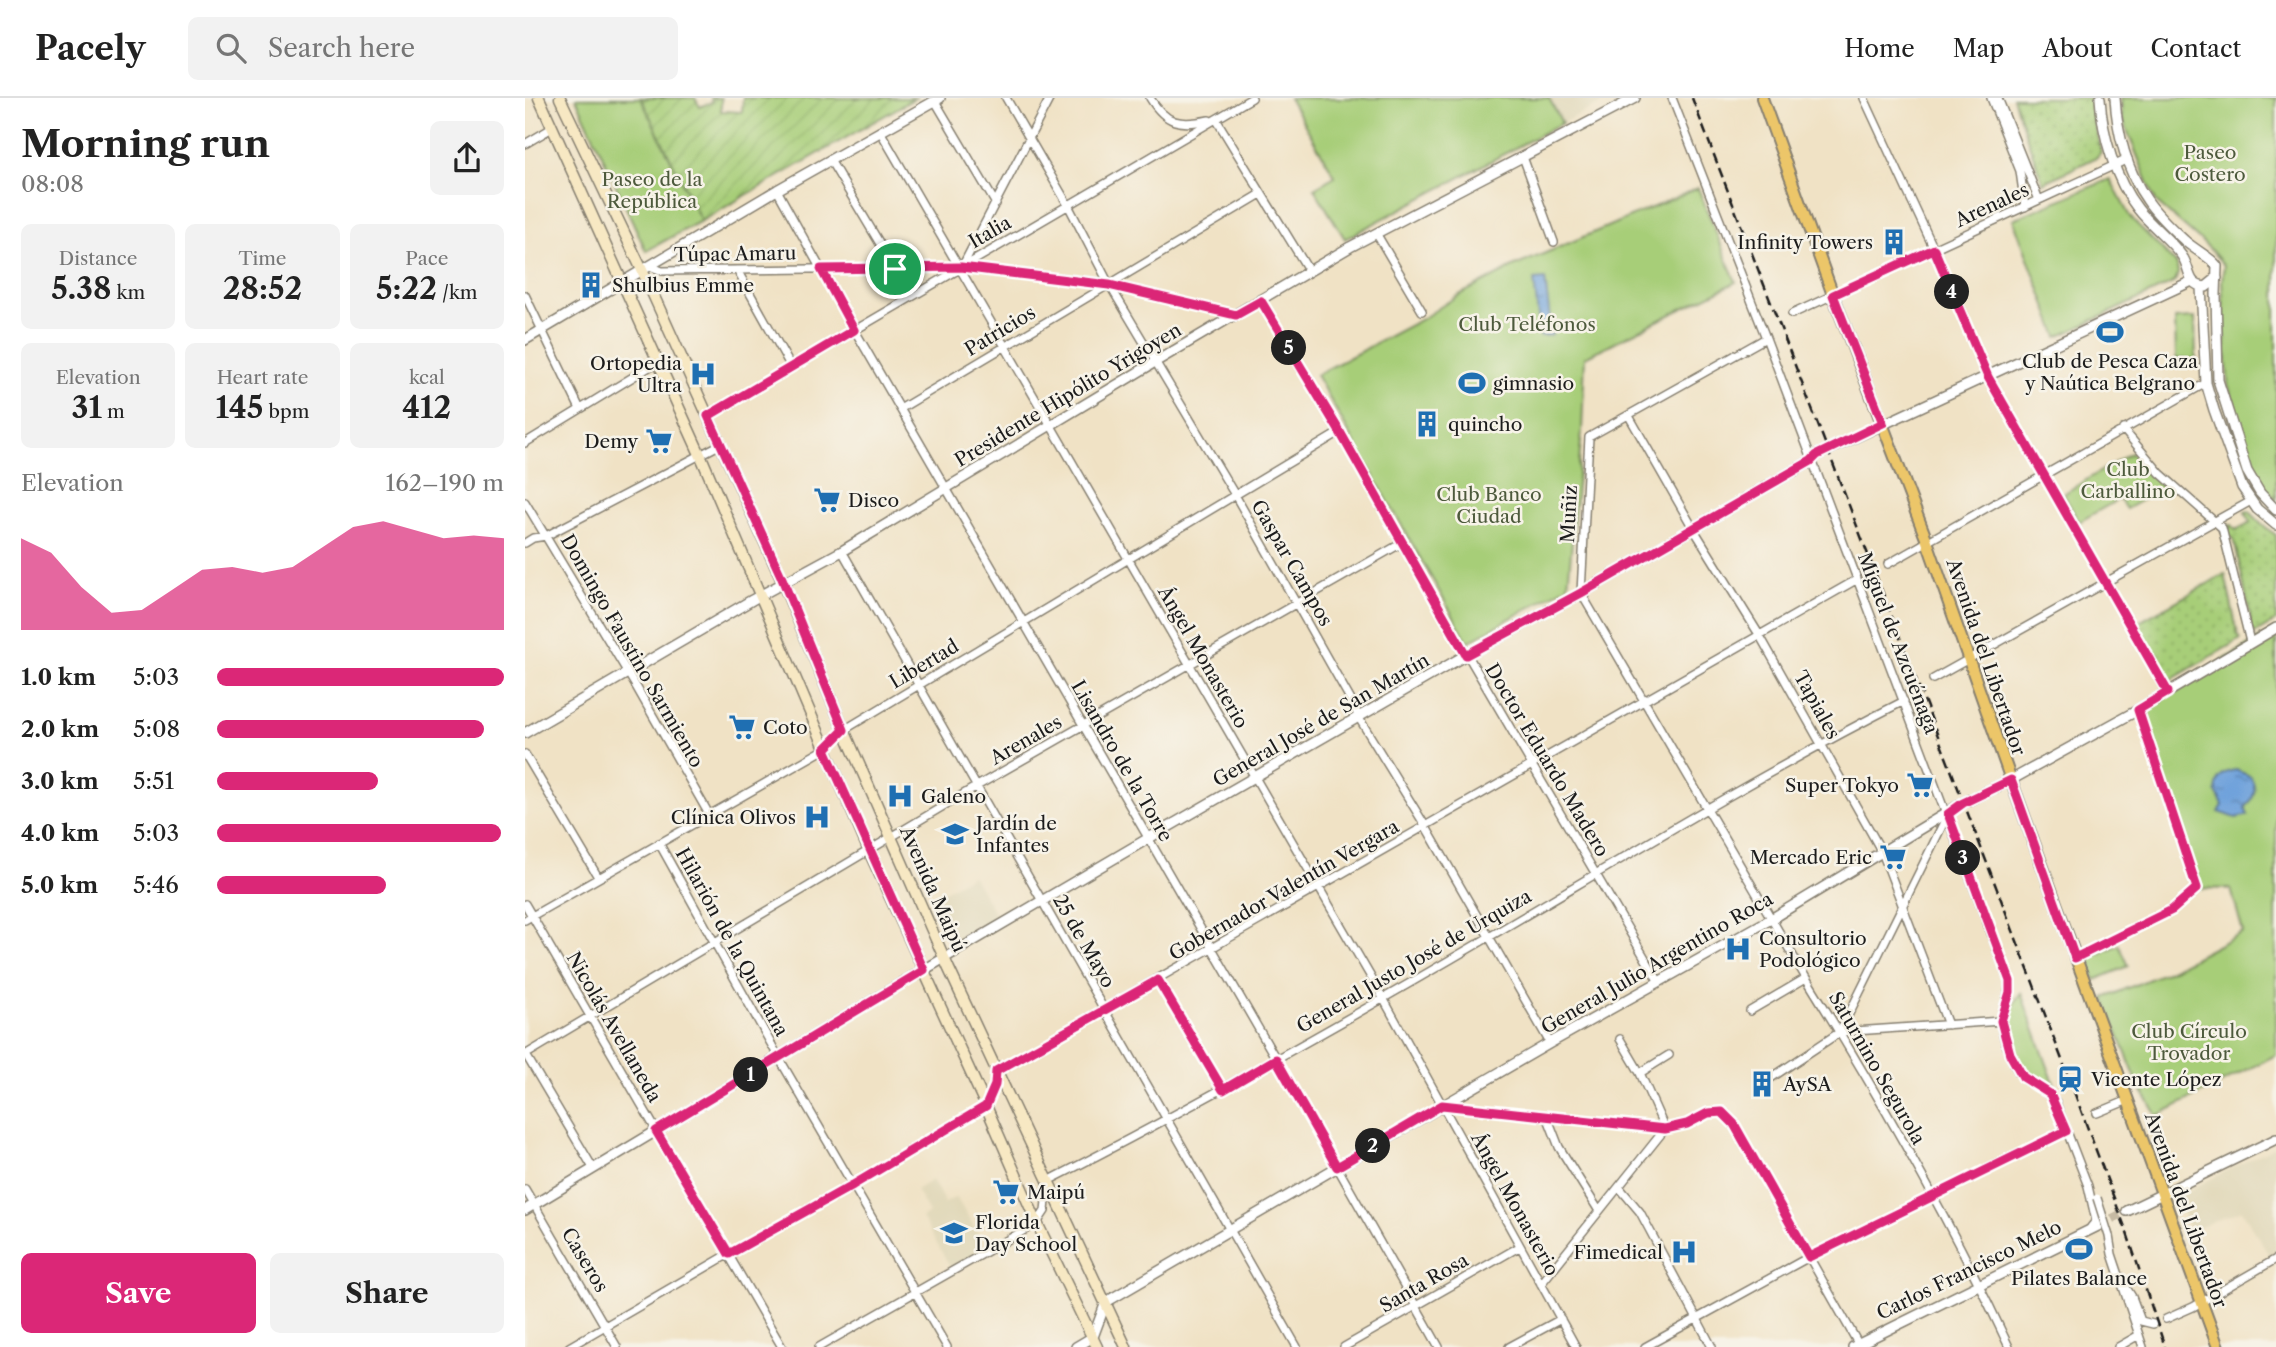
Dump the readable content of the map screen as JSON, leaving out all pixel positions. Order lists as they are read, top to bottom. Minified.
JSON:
{"streets":{"main road":["Avenida del Libertador","Avenida Maipú"],"street":["Arenales","Italia","Túpac Amaru","Patricios","Presidente Hipólito Yrigoyen","Muñiz","Gaspar Campos","Miguel de Azcuénaga","Domingo Faustino Sarmiento","Ángel Monasterio","Libertad","Tapiales","General José de San Martín","Doctor Eduardo Madero","Lisandro de la Torre","Gobernador Valentín Vergara","25 de Mayo","Hilarión de la Quintana","General Justo José de Urquiza","General Julio Argentino Roca","Nicolás Avellaneda","Saturnino Segurola","Caseros","Carlos Francisco Melo","Santa Rosa"]},"crossings":[["Arenales","Gaspar Campos"],["Arenales","Ángel Monasterio"],["Arenales","Avenida del Libertador"],["Arenales","Doctor Eduardo Madero"],["Arenales","Lisandro de la Torre"],["Arenales","Avenida Maipú"],["Arenales","25 de Mayo"],["Arenales","Hilarión de la Quintana"],["Arenales","Nicolás Avellaneda"],["Italia","Túpac Amaru"],["Italia","Gaspar Campos"],["Italia","Ángel Monasterio"],["Italia","Lisandro de la Torre"],["Italia","Avenida Maipú"],["Túpac Amaru","Patricios"],["Túpac Amaru","Presidente Hipólito Yrigoyen"],["Túpac Amaru","Gaspar Campos"],["Túpac Amaru","Ángel Monasterio"],["Túpac Amaru","Lisandro de la Torre"],["Túpac Amaru","Avenida Maipú"],["Patricios","Gaspar Campos"],["Patricios","Ángel Monasterio"],["Patricios","Lisandro de la Torre"],["Presidente Hipólito Yrigoyen","Gaspar Campos"],["Presidente Hipólito Yrigoyen","Domingo Faustino Sarmiento"],["Presidente Hipólito Yrigoyen","Ángel Monasterio"],["Presidente Hipólito Yrigoyen","Doctor Eduardo Madero"],["Presidente Hipólito Yrigoyen","Lisandro de la Torre"],["Presidente Hipólito Yrigoyen","Avenida Maipú"],["Presidente Hipólito Yrigoyen","25 de Mayo"],["Muñiz","Tapiales"],["Muñiz","General José de San Martín"],["Muñiz","Saturnino Segurola"],["Gaspar Campos","Libertad"],["Gaspar Campos","General José de San Martín"],["Gaspar Campos","Gobernador Valentín Vergara"],["Gaspar Campos","General Justo José de Urquiza"],["Gaspar Campos","General Julio Argentino Roca"],["Miguel de Azcuénaga","General José de San Martín"],["Miguel de Azcuénaga","Gobernador Valentín Vergara"],["Miguel de Azcuénaga","General Justo José de Urquiza"],["Miguel de Azcuénaga","General Julio Argentino Roca"],["Domingo Faustino Sarmiento","Libertad"],["Ángel Monasterio","Libertad"],["Ángel Monasterio","General José de San Martín"],["Ángel Monasterio","Gobernador Valentín Vergara"],["Ángel Monasterio","General Justo José de Urquiza"],["Ángel Monasterio","General Julio Argentino Roca"],["Ángel Monasterio","Santa Rosa"],["Avenida del Libertador","General José de San Martín"],["Avenida del Libertador","General Julio Argentino Roca"],["Libertad","Doctor Eduardo Madero"],["Libertad","Lisandro de la Torre"],["Libertad","Avenida Maipú"],["Libertad","25 de Mayo"],["Libertad","Hilarión de la Quintana"],["Libertad","Nicolás Avellaneda"],["Tapiales","General José de San Martín"],["Tapiales","Gobernador Valentín Vergara"],["Tapiales","General Justo José de Urquiza"],["Tapiales","General Julio Argentino Roca"],["General José de San Martín","Doctor Eduardo Madero"],["General José de San Martín","Lisandro de la Torre"],["General José de San Martín","Avenida Maipú"],["General José de San Martín","25 de Mayo"],["General José de San Martín","Hilarión de la Quintana"],["General José de San Martín","Nicolás Avellaneda"],["General José de San Martín","Saturnino Segurola"],["General José de San Martín","Caseros"],["Doctor Eduardo Madero","Gobernador Valentín Vergara"],["Doctor Eduardo Madero","General Justo José de Urquiza"],["Doctor Eduardo Madero","General Julio Argentino Roca"],["Lisandro de la Torre","Gobernador Valentín Vergara"],["Lisandro de la Torre","General Justo José de Urquiza"],["Lisandro de la Torre","General Julio Argentino Roca"],["Lisandro de la Torre","Santa Rosa"],["Avenida Maipú","Gobernador Valentín Vergara"],["Avenida Maipú","General Justo José de Urquiza"],["Avenida Maipú","General Julio Argentino Roca"],["Gobernador Valentín Vergara","25 de Mayo"],["Gobernador Valentín Vergara","Saturnino Segurola"],["25 de Mayo","General Justo José de Urquiza"],["25 de Mayo","General Julio Argentino Roca"],["General Justo José de Urquiza","Saturnino Segurola"],["General Julio Argentino Roca","Saturnino Segurola"],["Saturnino Segurola","Carlos Francisco Melo"]],"parks":["Paseo Costero","Paseo de la República","Club Teléfonos","Club Carballino","Club Banco Ciudad","Club Círculo Trovador"],"places":{"building":["Infinity Towers","Shulbius Emme","quincho","AySA"],"sports":["Club de Pesca Caza y Naútica Belgrano","gimnasio","Pilates Balance"],"hospital":["Ortopedia Ultra","Galeno","Clínica Olivos","Consultorio Podológico","Fimedical"],"supermarket":["Demy","Disco","Coto","Super Tokyo","Mercado Eric","Maipú"],"school or university":["Jardín de Infantes","Florida Day School"],"station":["Vicente López"]},"page":{"header":"Pacely","search":"Search here","nav":["Home","Map","About","Contact"],"heading":["Morning run","08:08"],"stats":[["Distance","5.38 km"],["Time","28:52"],["Pace","5:22 /km"],["Elevation","31 m"],["Heart rate","145 bpm"],["kcal","412"]],"pins":["4","5","3","1","2"],"chart":["Elevation","162–190 m"],"list":[{"name":"1.0 km","note":"5:03"},{"name":"2.0 km","note":"5:08"},{"name":"3.0 km","note":"5:51"},{"name":"4.0 km","note":"5:03"},{"name":"5.0 km","note":"5:46"}],"buttons":["Save","Share"]}}
